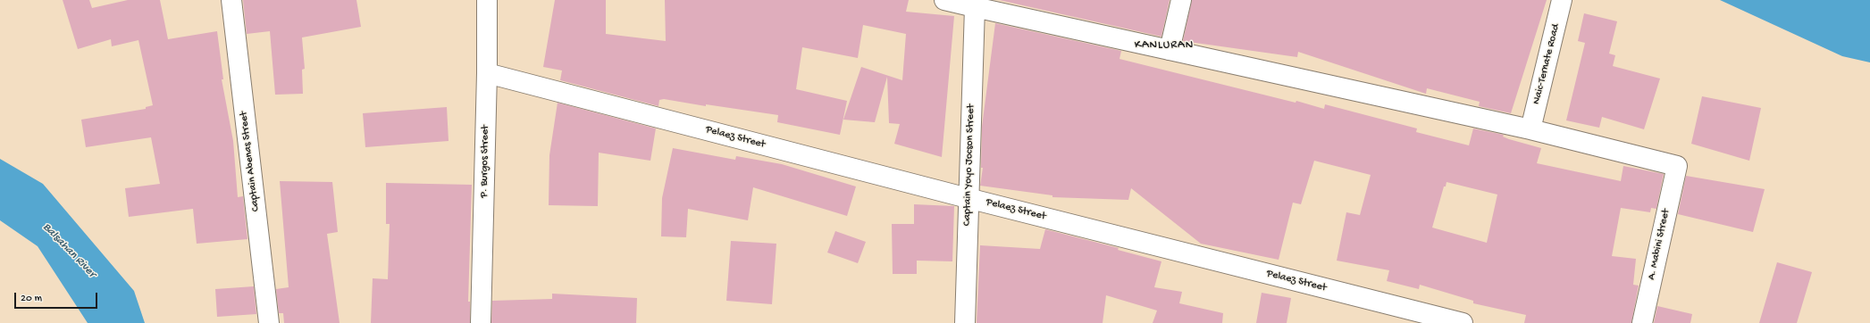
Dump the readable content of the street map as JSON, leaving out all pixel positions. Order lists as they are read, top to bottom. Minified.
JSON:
{"streets":{"street":["Naic-Ternate Road","Pelaez Street","Captain Abenas Street","P. Burgos Street","Captain Yoyo Jocson Street","A. Mabini Street"]},"crossings":[["Naic-Ternate Road","A. Mabini Street"],["Pelaez Street","P. Burgos Street"],["Pelaez Street","Captain Yoyo Jocson Street"]],"districts":["KANLURAN"],"water":["Balsahan River"],"scale_bar":"20 m"}
